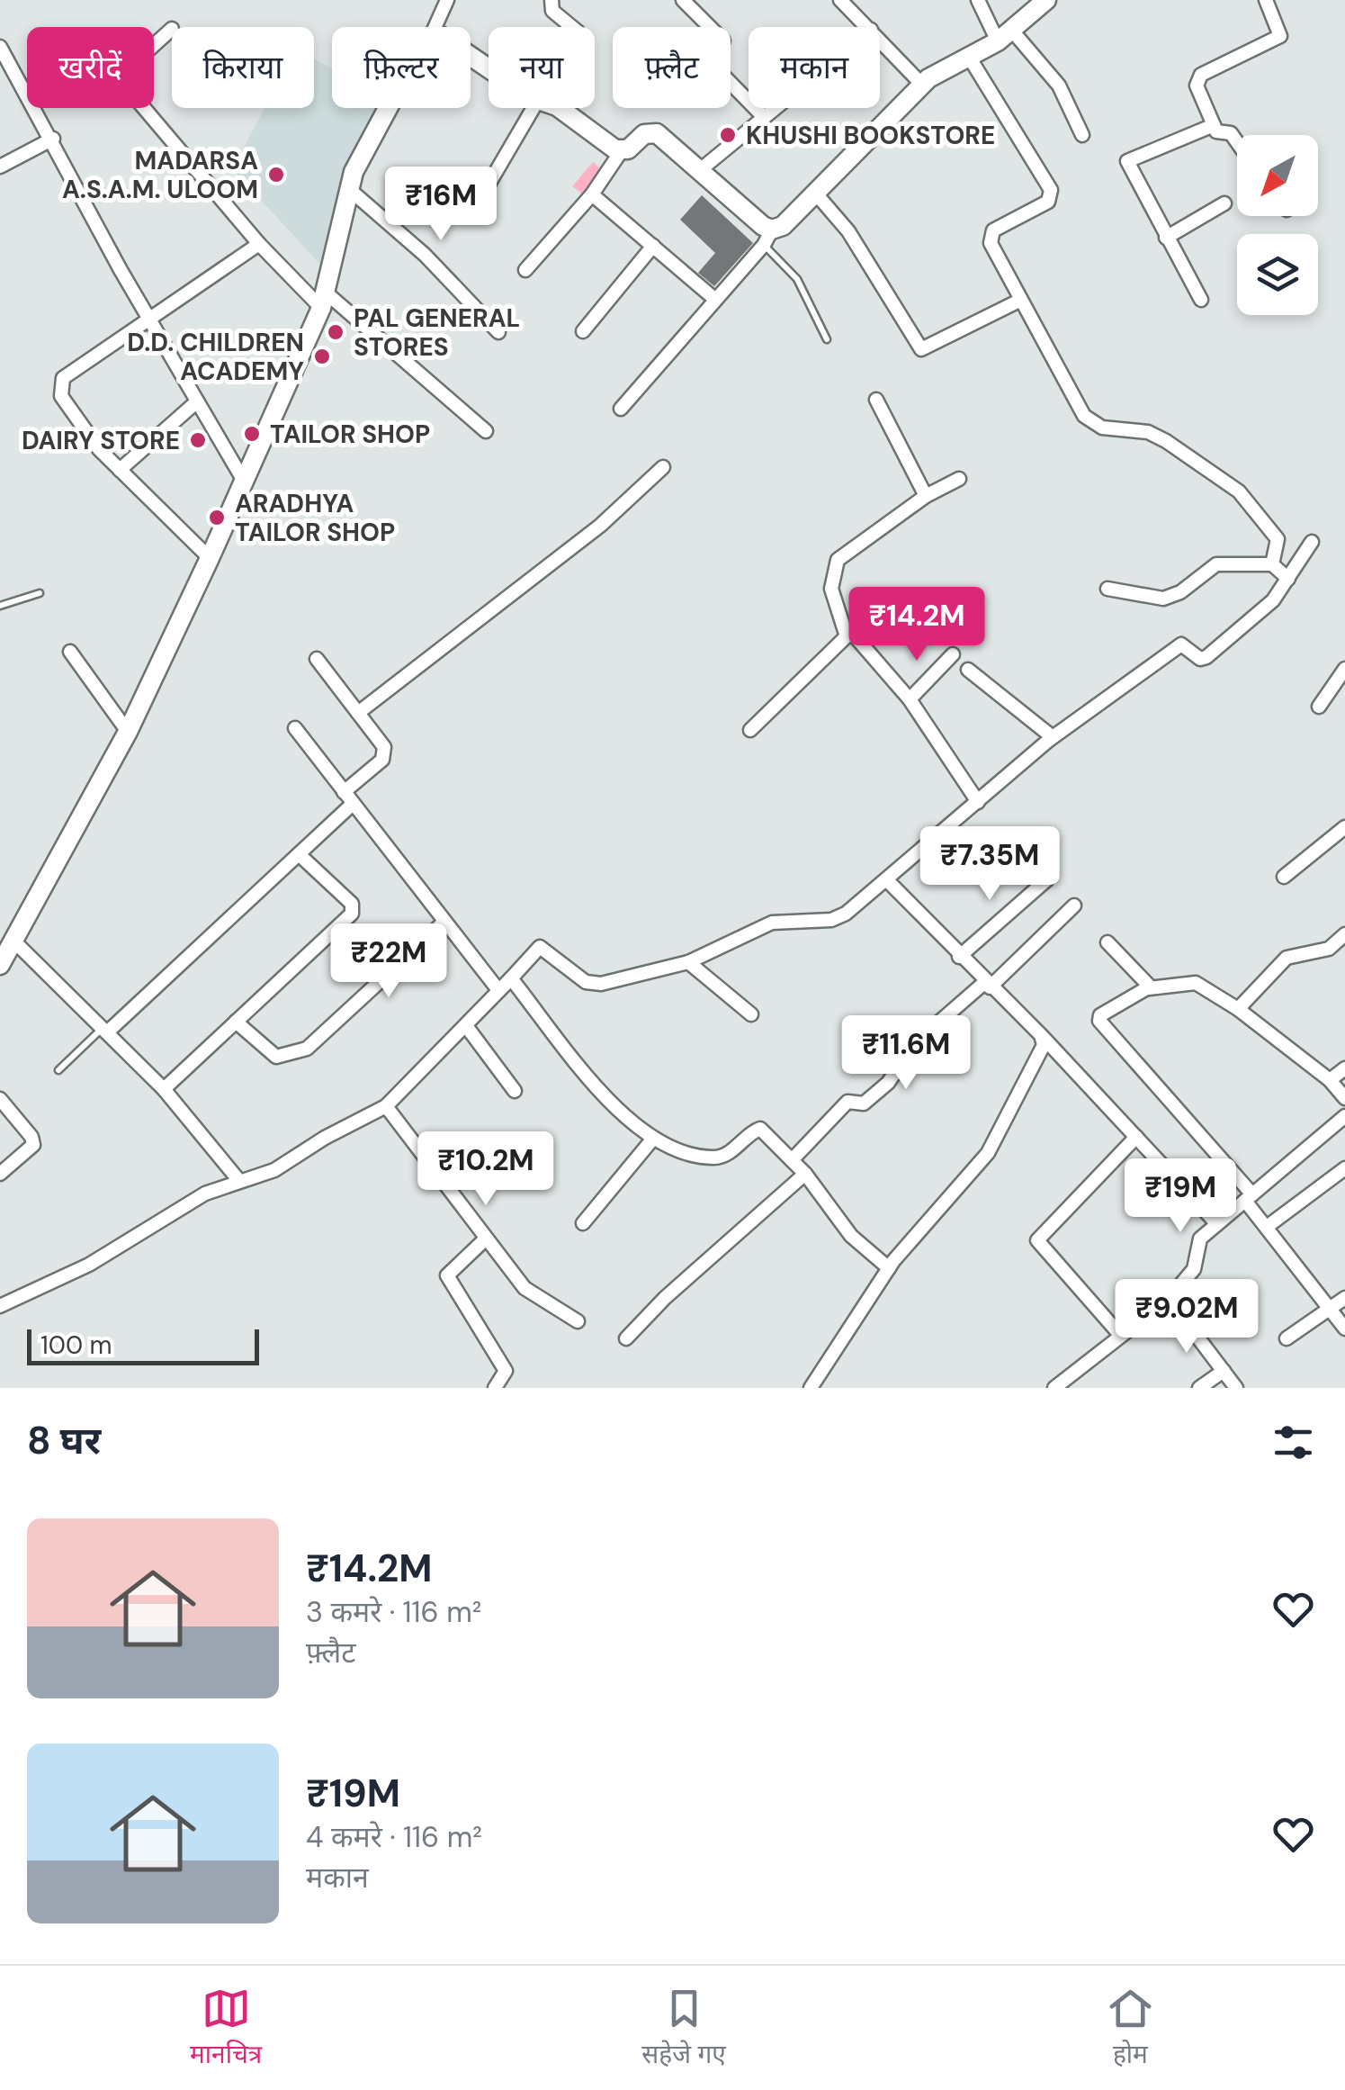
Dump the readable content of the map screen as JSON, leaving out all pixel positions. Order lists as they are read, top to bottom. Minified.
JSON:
{"places":["KHUSHI BOOKSTORE","MADARSA A.S.A.M. ULOOM","PAL GENERAL STORES","D.D. CHILDREN ACADEMY","TAILOR SHOP","DAIRY STORE","ARADHYA TAILOR SHOP"],"scale_bar":"100 m","north":"bottom left","page":{"chip":["खरीदें","किराया","फ़िल्टर","नया","फ़्लैट","मकान"],"price":["₹16M","₹14.2M","₹7.35M","₹22M","₹11.6M","₹10.2M","₹19M","₹9.02M"],"scale":"100 m","heading":"8 घर","list":[{"name":"₹14.2M","note":"3 कमरे · 116 m² · फ़्लैट"},{"name":"₹19M","note":"4 कमरे · 116 m² · मकान"}],"tabs":["मानचित्र","सहेजे गए","होम"]}}
